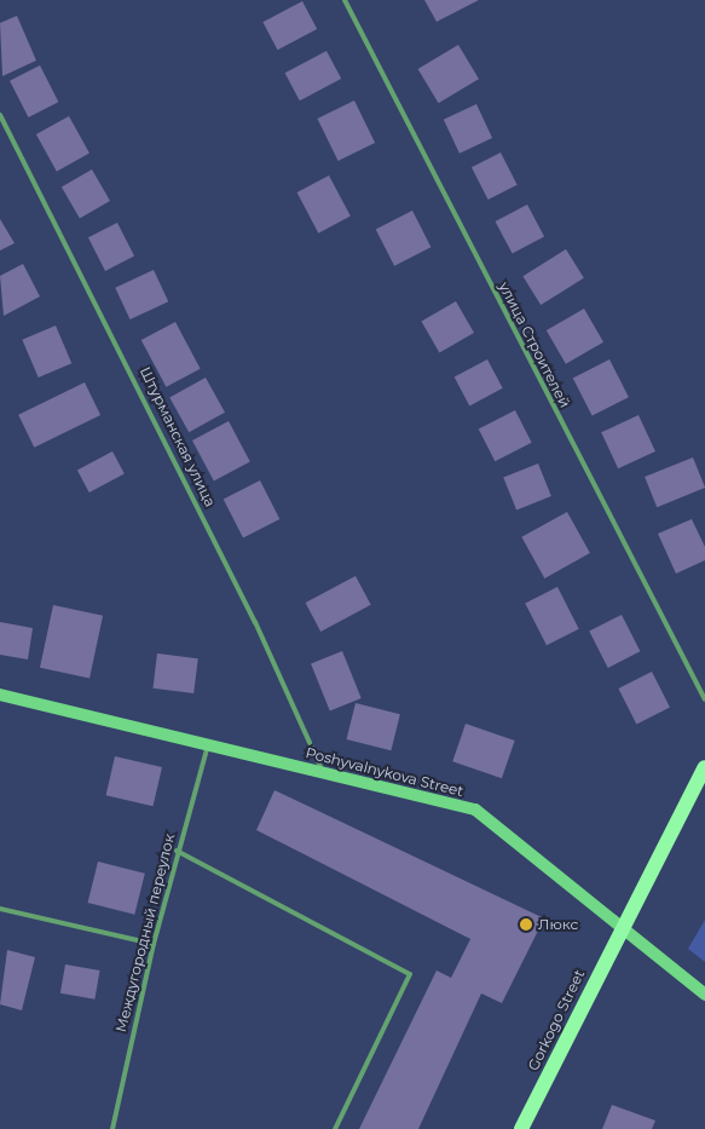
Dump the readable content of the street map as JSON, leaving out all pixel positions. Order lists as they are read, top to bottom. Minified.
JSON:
{"streets":{"main road":["Poshyvalnykova Street","Gorkogo Street"],"lane":["улица Строителей","Штурманская улица","Междугородный переулок"]},"crossings":[["Штурманская улица","Poshyvalnykova Street"],["Poshyvalnykova Street","Междугородный переулок"],["Poshyvalnykova Street","Gorkogo Street"]],"places":["Люкс"]}
